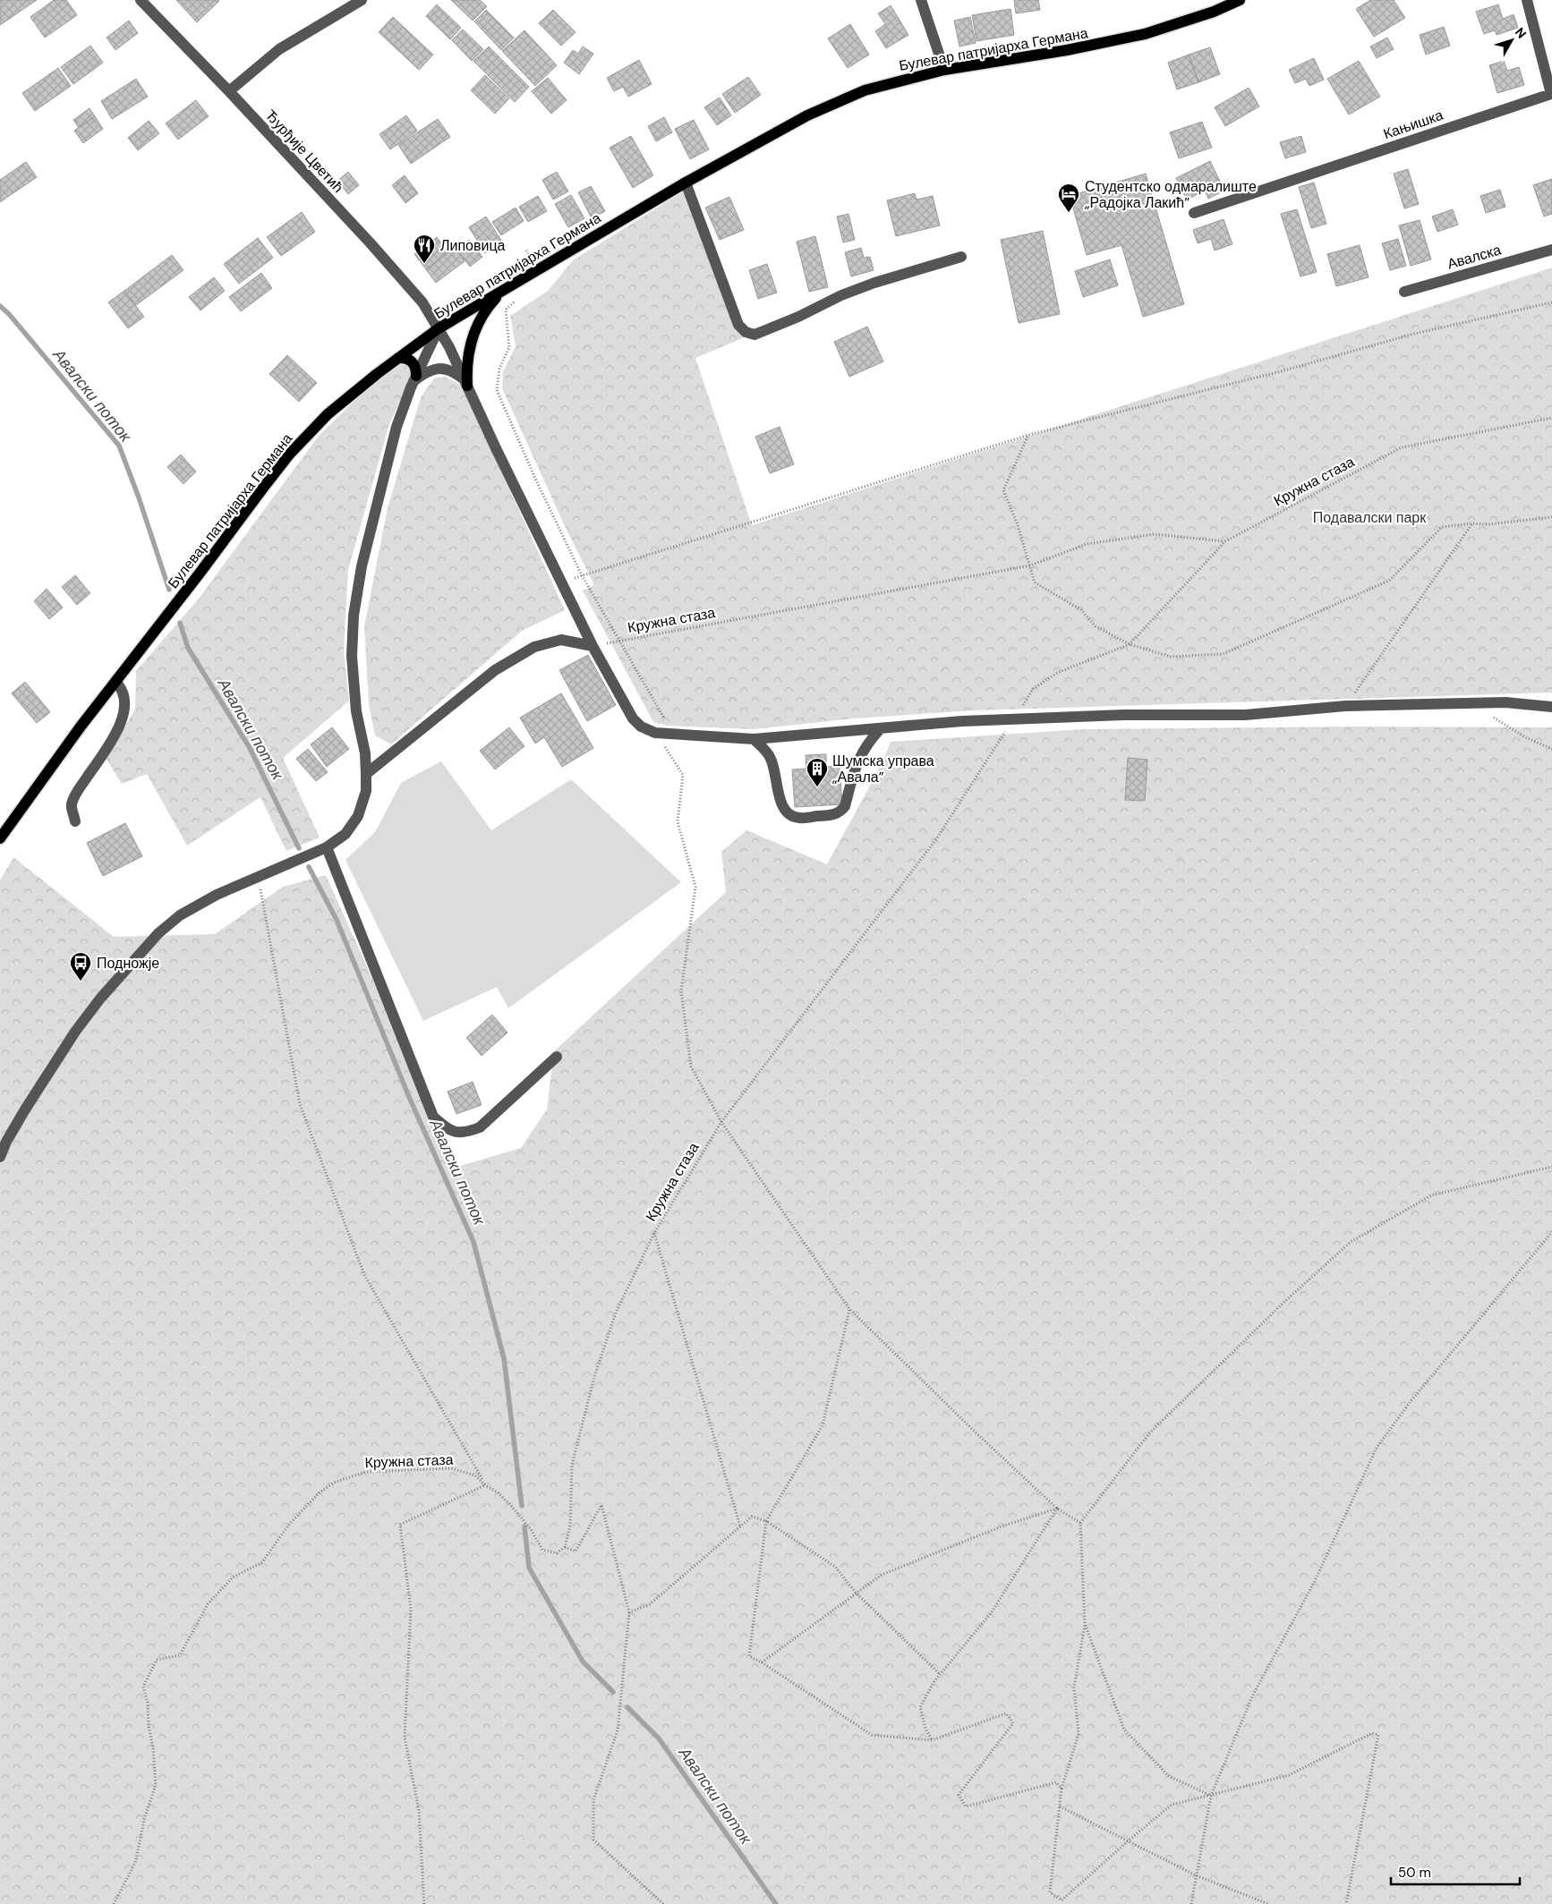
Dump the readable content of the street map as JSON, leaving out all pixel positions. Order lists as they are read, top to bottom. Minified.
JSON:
{"streets":{"main road":["Булевар патријарха Германа"],"street":["Кањишка","Ђурђије Цветић","Авалска"],"path":["Кружна стаза"]},"crossings":[["Булевар патријарха Германа","Ђурђије Цветић"],["Ђурђије Цветић","Кружна стаза"]],"water":["Авалски поток"],"parks":["Подавалски парк"],"places":{"hotel":["Студентско одмаралиште „Радојка Лакић”"],"restaurant":["Липовица"],"building":["Шумска управа „Авала”"],"bus stop":["Подножје"]},"scale_bar":"50 m","north":"top right"}
